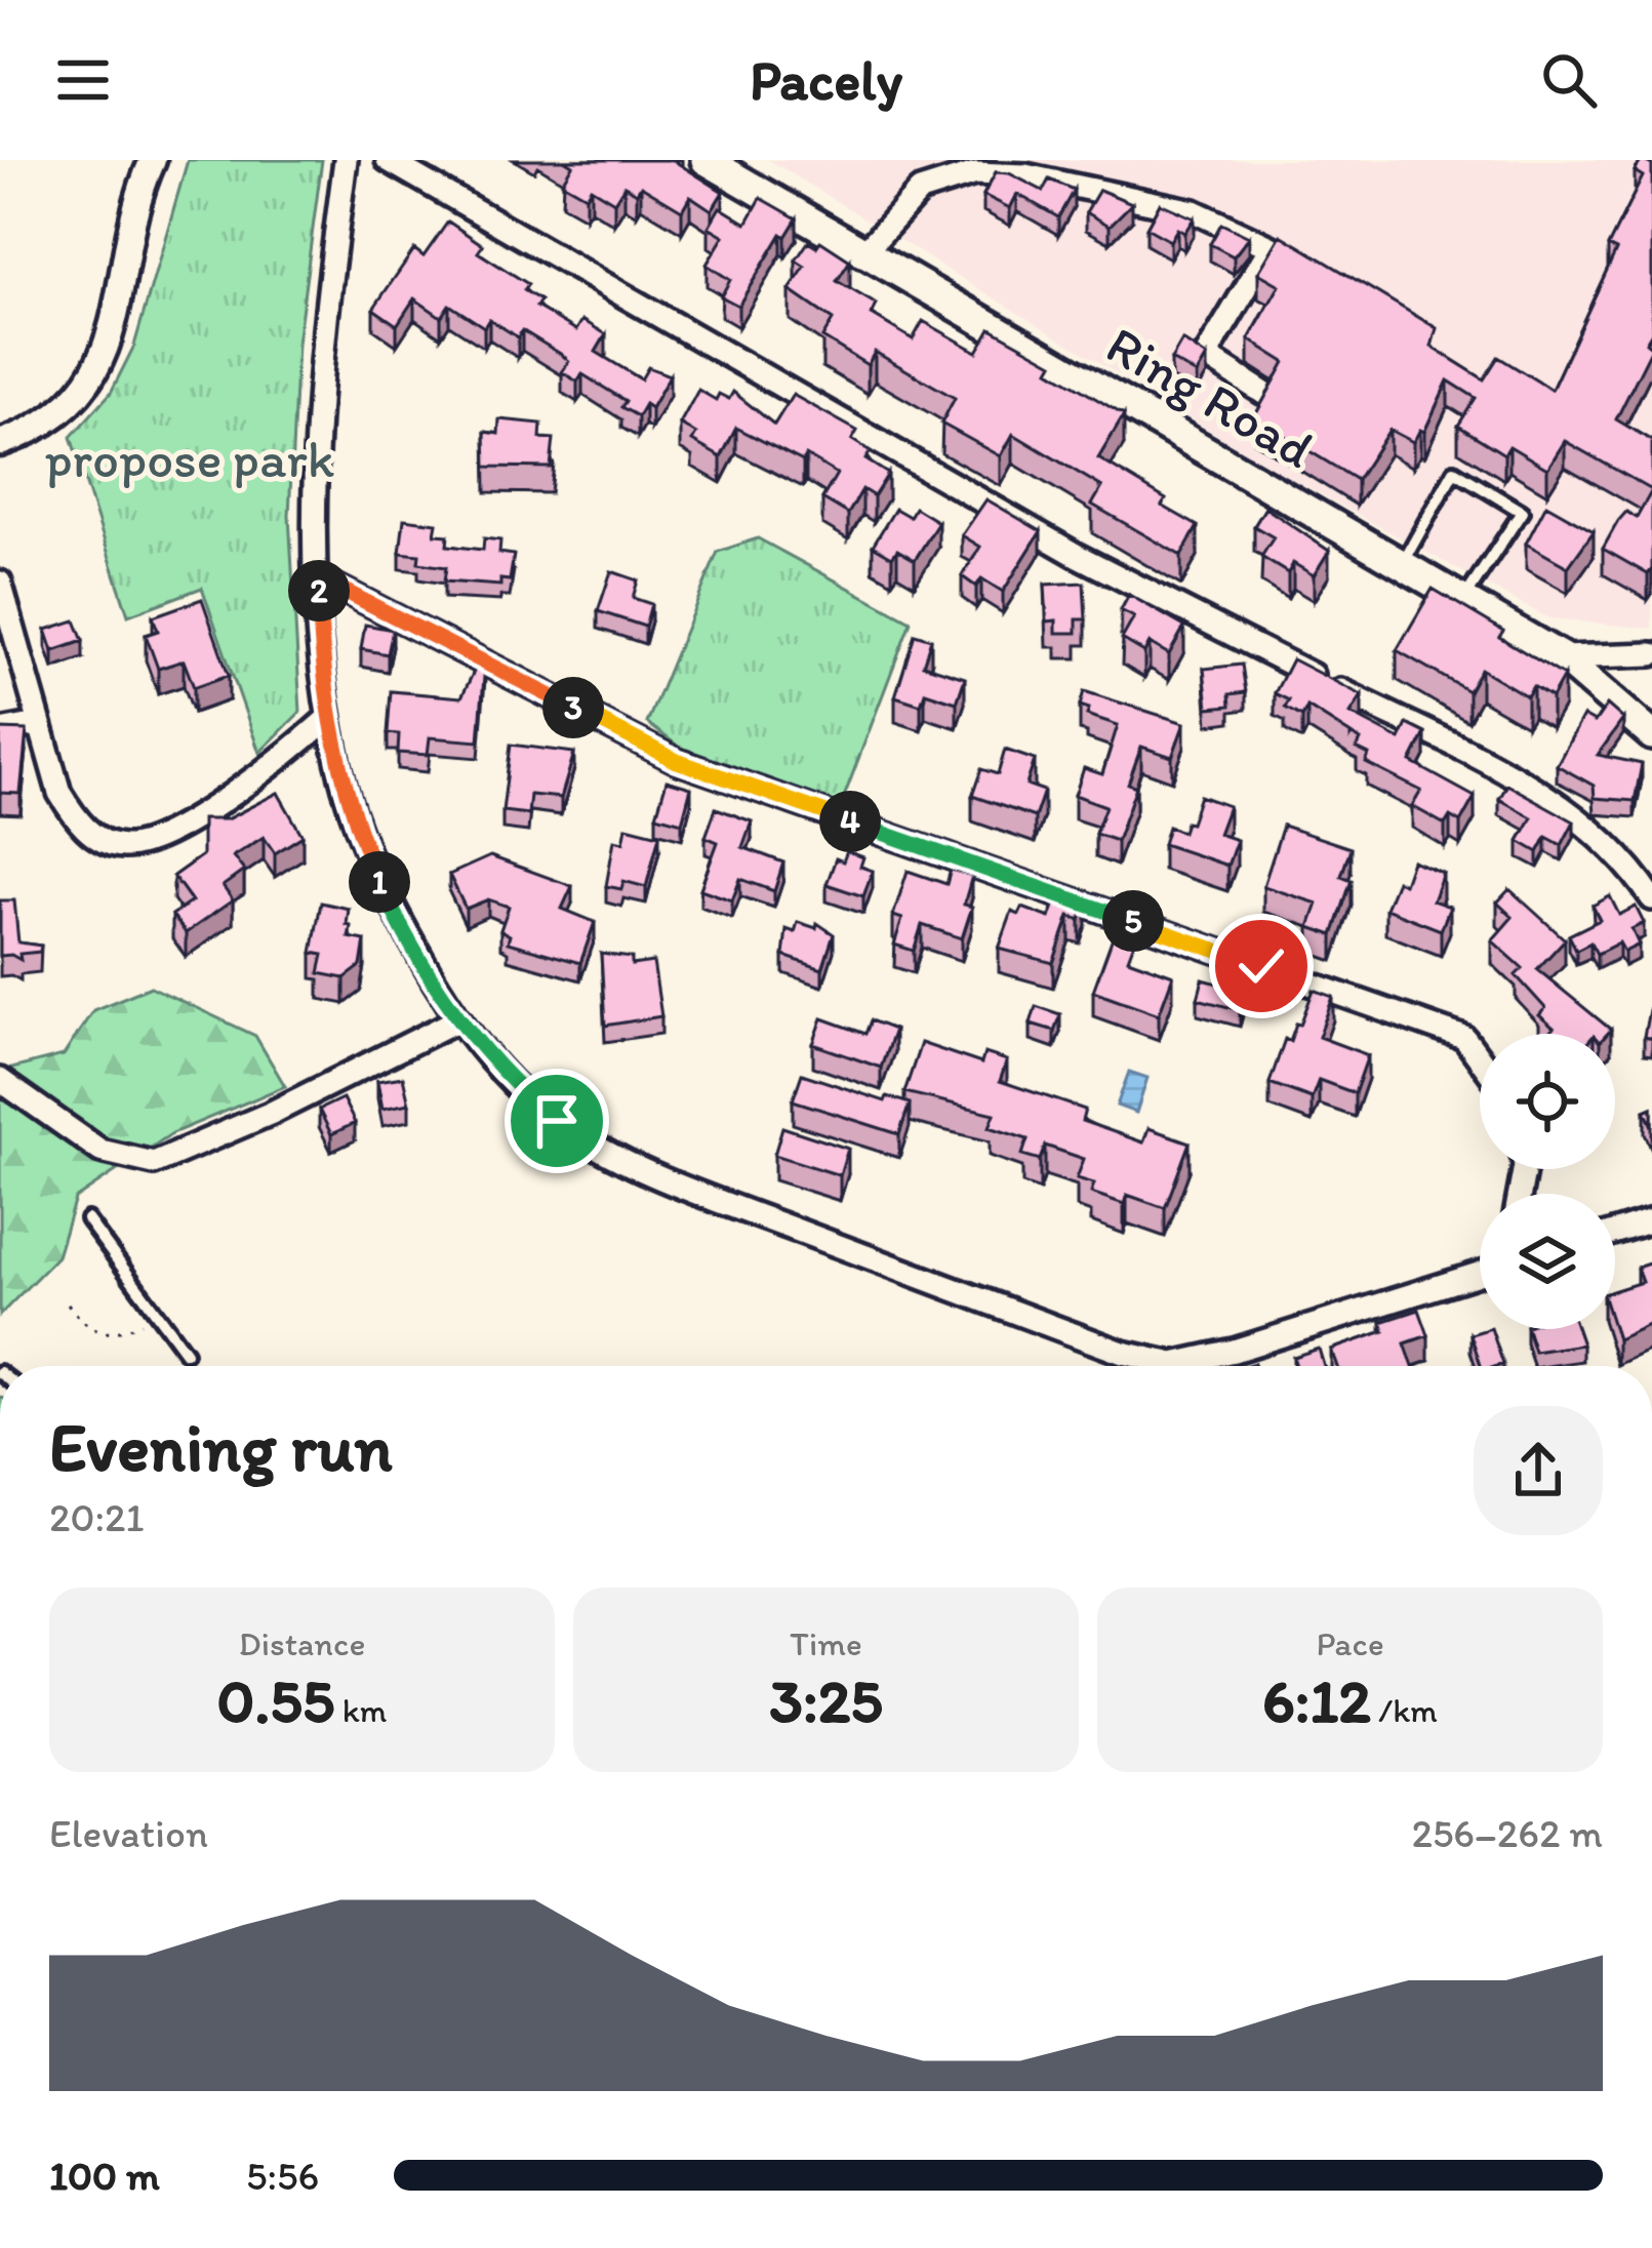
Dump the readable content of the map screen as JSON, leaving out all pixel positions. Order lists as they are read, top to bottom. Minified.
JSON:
{"streets":{"main road":["Ring Road"]},"parks":["propose park"],"page":{"header":"Pacely","pins":["2","3","4","1","5"],"heading":["Evening run","20:21"],"stats":[["Distance","0.55 km"],["Time","3:25"],["Pace","6:12 /km"]],"chart":["Elevation","256–262 m"],"list":[{"name":"100 m","note":"5:56"}]}}
